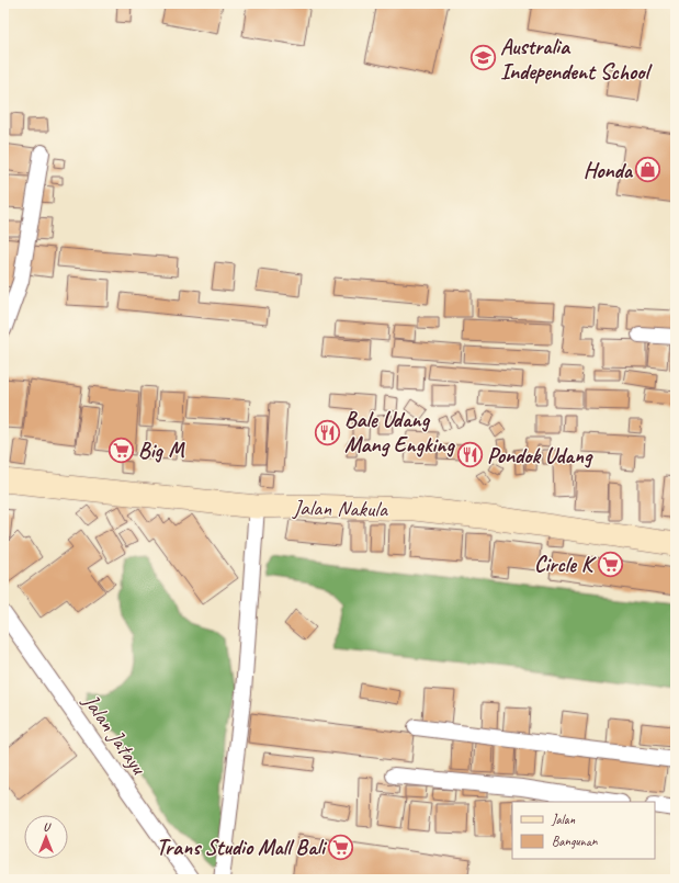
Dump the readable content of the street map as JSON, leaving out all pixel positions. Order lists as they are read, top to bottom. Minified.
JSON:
{"streets":{"main road":["Jalan Nakula"],"street":["Jalan Jatayu"]},"places":{"school or university":["Australia Independent School"],"shop":["Honda"],"restaurant":["Bale Udang Mang Engking","Pondok Udang"],"supermarket":["Big M","Circle K","Trans Studio Mall Bali"]},"legend":["Jalan","Bangunan"],"north":"top"}
